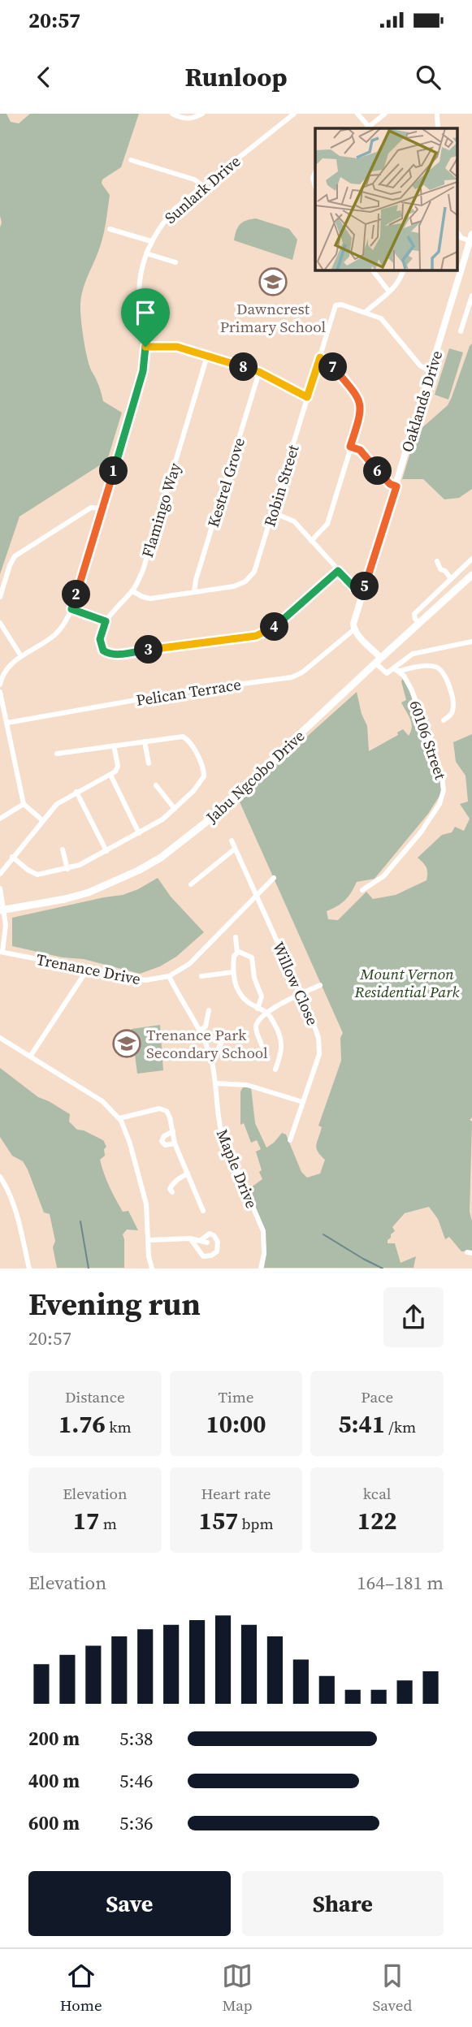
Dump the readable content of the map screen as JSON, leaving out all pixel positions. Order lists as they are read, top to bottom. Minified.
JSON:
{"streets":{"main road":["Jabu Ngcobo Drive"],"street":["Sunlark Drive","Oaklands Drive","Kestrel Grove","Robin Street","Flamingo Way","Pelican Terrace","60106 Street","Trenance Drive","Willow Close","Maple Drive"]},"crossings":[["Oaklands Drive","Pelican Terrace"],["Kestrel Grove","Robin Street"],["Robin Street","Flamingo Way"],["Trenance Drive","Willow Close"],["Trenance Drive","Maple Drive"]],"parks":["Mount Vernon Residential Park"],"places":{"school or university":["Dawncrest Primary School","Trenance Park Secondary School"]},"page":{"status":"20:57","header":"Runloop","pins":["7","8","1","6","5","2","4","3"],"heading":["Evening run","20:57"],"stats":[["Distance","1.76 km"],["Time","10:00"],["Pace","5:41 /km"],["Elevation","17 m"],["Heart rate","157 bpm"],["kcal","122"]],"chart":["Elevation","164–181 m"],"list":[{"name":"200 m","note":"5:38"},{"name":"400 m","note":"5:46"},{"name":"600 m","note":"5:36"}],"buttons":["Save","Share"],"tabs":["Home","Map","Saved"]}}
